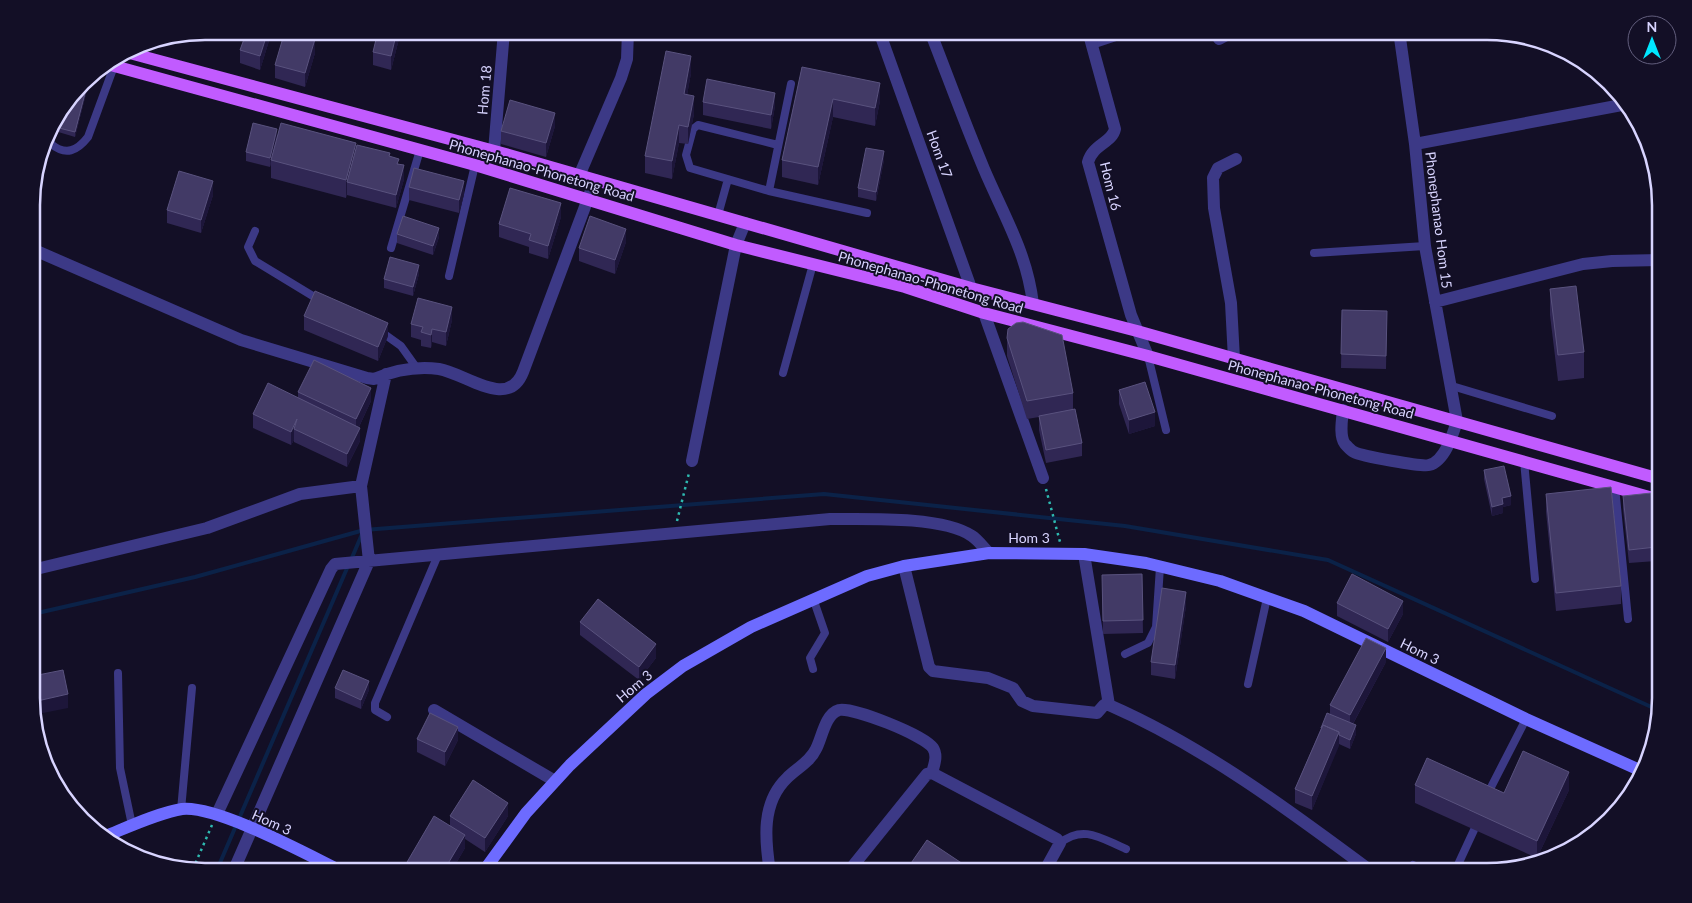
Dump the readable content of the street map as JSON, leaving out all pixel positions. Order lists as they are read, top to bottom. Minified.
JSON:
{"streets":{"main road":["Phonephanao-Phonetong Road"],"street":["Hom 18","Hom 17","Hom 16","Phonephanao Hom 15","Hom 3"]},"crossings":[["Hom 18","Phonephanao-Phonetong Road"],["Hom 17","Phonephanao-Phonetong Road"],["Phonephanao-Phonetong Road","Hom 16"],["Phonephanao-Phonetong Road","Phonephanao Hom 15"]],"north":"top"}
